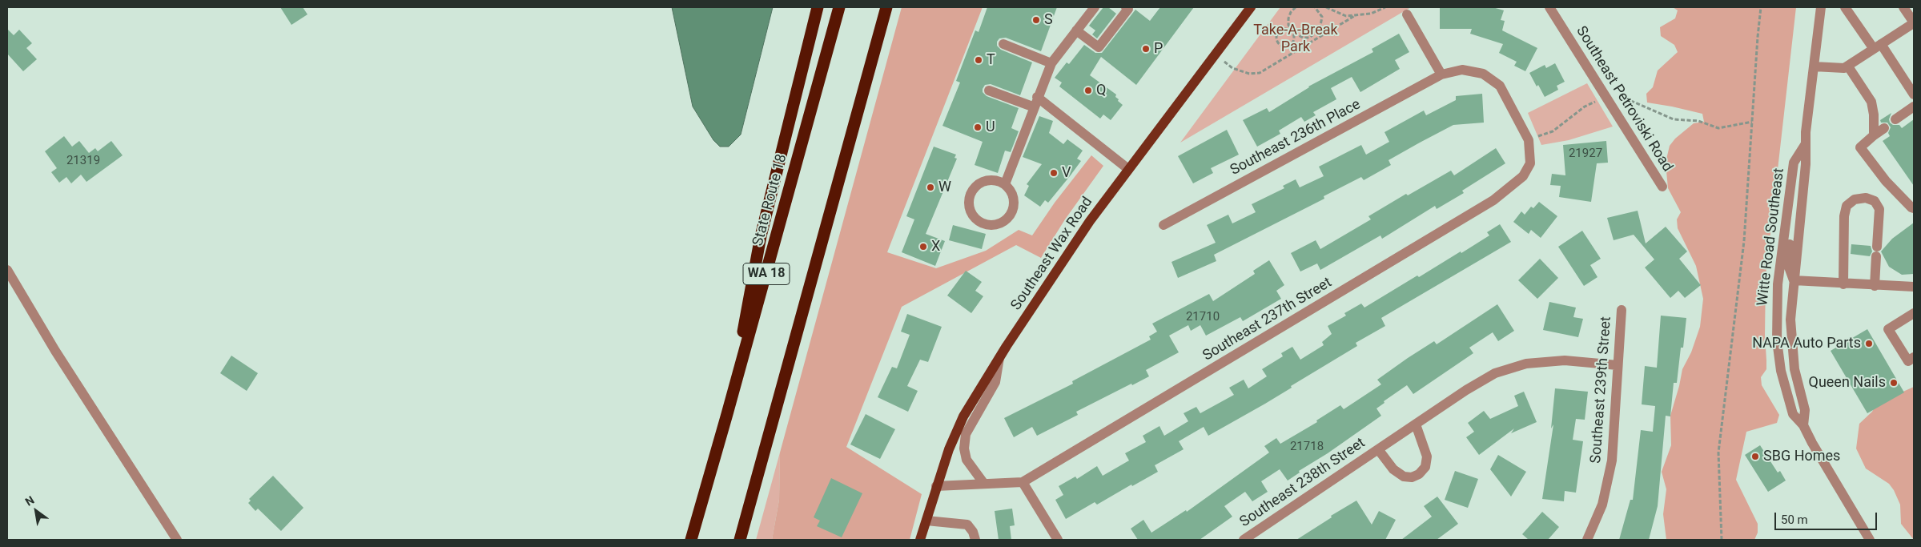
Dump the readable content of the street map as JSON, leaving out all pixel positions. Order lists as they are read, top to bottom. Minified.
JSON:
{"streets":{"highway":["State Route 18","WA 18"],"main road":["Southeast Wax Road"],"street":["Southeast Petroviski Road","Southeast 236th Place","Witte Road Southeast","Southeast 237th Street","Southeast 239th Street","Southeast 238th Street"]},"crossings":[["Southeast 236th Place","Southeast 237th Street"],["Southeast Wax Road","Southeast 237th Street"],["Southeast 239th Street","Southeast 238th Street"]],"parks":["Take-A-Break Park"],"places":["S","P","T","Q","U","V","W","X","NAPA Auto Parts","Queen Nails","SBG Homes"],"house_numbers":["21927","21319","21710","21718"],"scale_bar":"50 m","north":"top left"}
